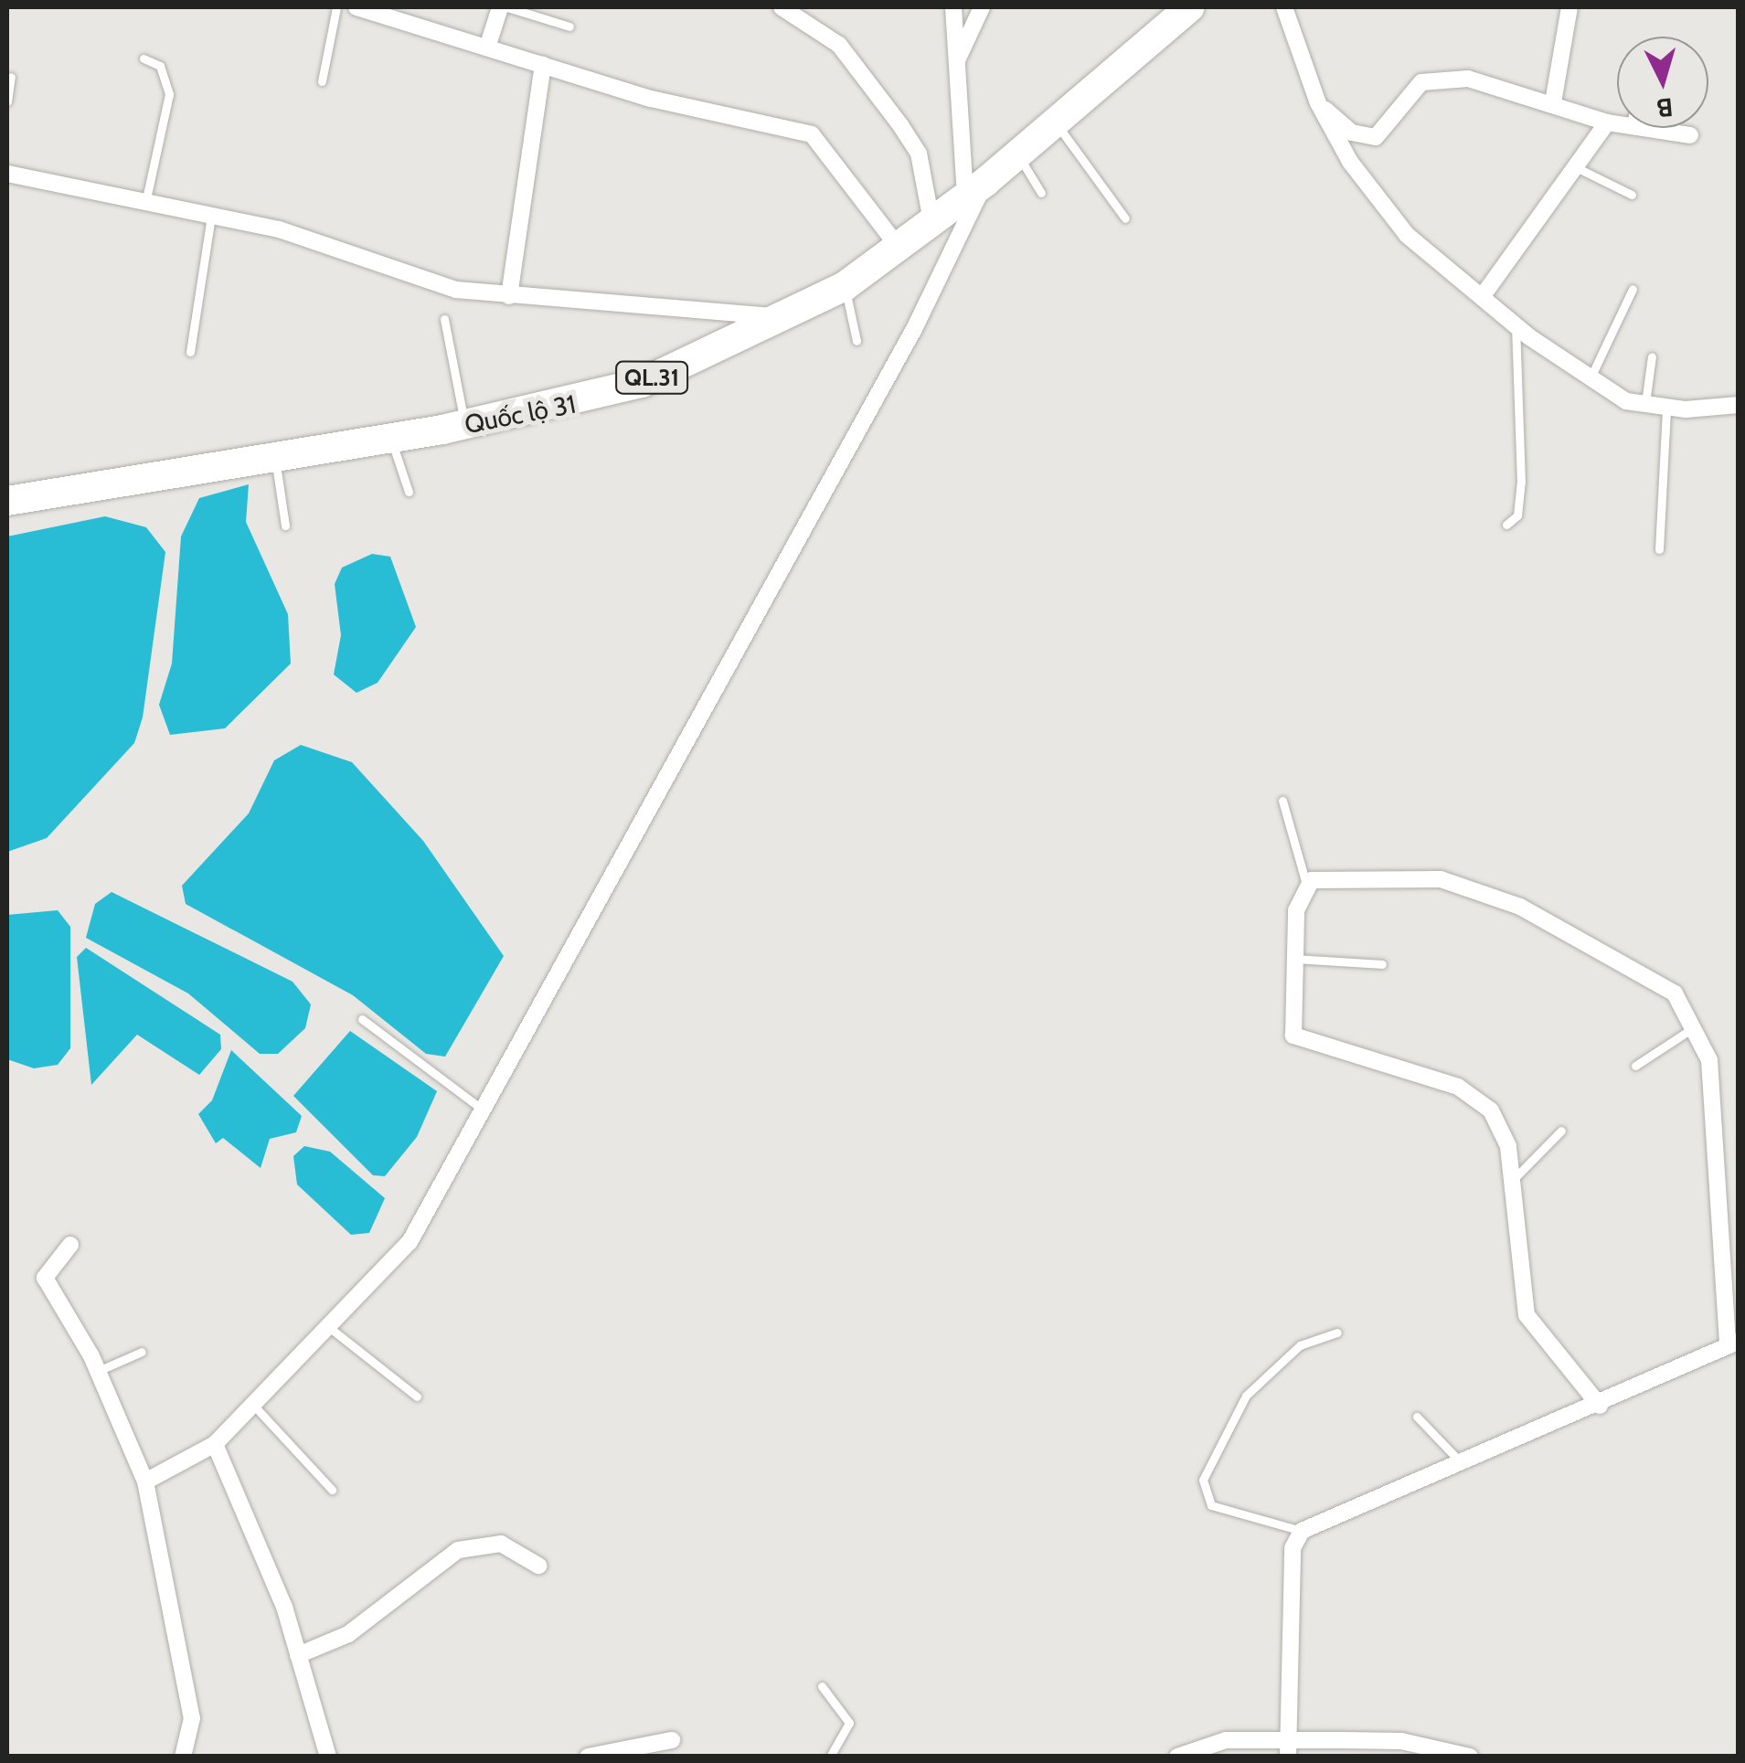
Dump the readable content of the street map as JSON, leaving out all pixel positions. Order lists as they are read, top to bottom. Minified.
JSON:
{"streets":{"highway":["QL.31","Quốc lộ 31"]},"north":"bottom"}
